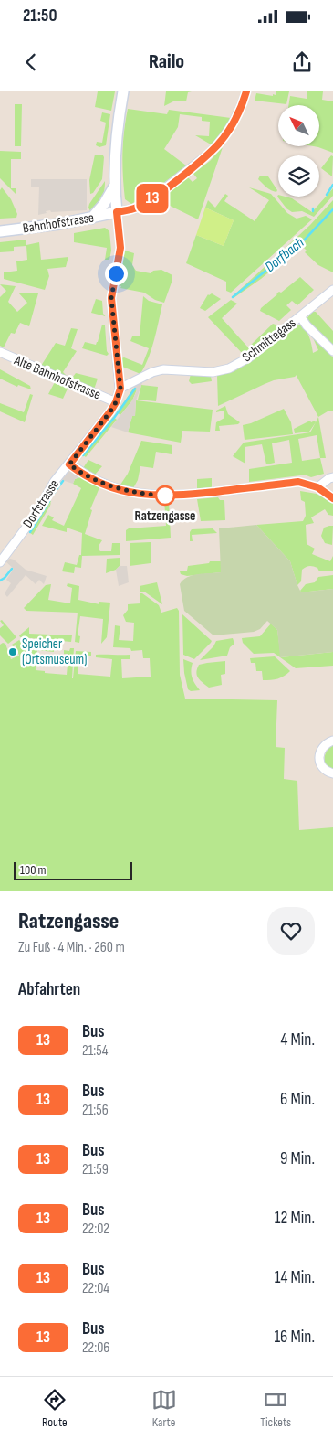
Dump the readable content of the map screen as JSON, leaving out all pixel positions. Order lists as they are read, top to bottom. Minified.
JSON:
{"streets":{"street":["Bahnhofstrasse","Schmittegass","Alte Bahnhofstrasse","Dorfstrasse"]},"crossings":[["Bahnhofstrasse","Dorfstrasse"],["Schmittegass","Dorfstrasse"],["Alte Bahnhofstrasse","Dorfstrasse"]],"water":["Dorfbach"],"places":["Ratzengasse","Speicher (Ortsmuseum)"],"lines":["bus line 13"],"scale_bar":"100 m","north":"top left","page":{"status":"21:50","header":"Railo","on_map":"13","scale":"100 m","heading":[["Ratzengasse","Zu Fuß · 4 Min. · 260 m"],"Abfahrten"],"list":[{"mark":"13","name":"Bus","note":"21:54","value":"4 Min."},{"mark":"13","name":"Bus","note":"21:56","value":"6 Min."},{"mark":"13","name":"Bus","note":"21:59","value":"9 Min."},{"mark":"13","name":"Bus","note":"22:02","value":"12 Min."},{"mark":"13","name":"Bus","note":"22:04","value":"14 Min."},{"mark":"13","name":"Bus","note":"22:06","value":"16 Min."}],"tabs":["Route","Karte","Tickets"]}}
